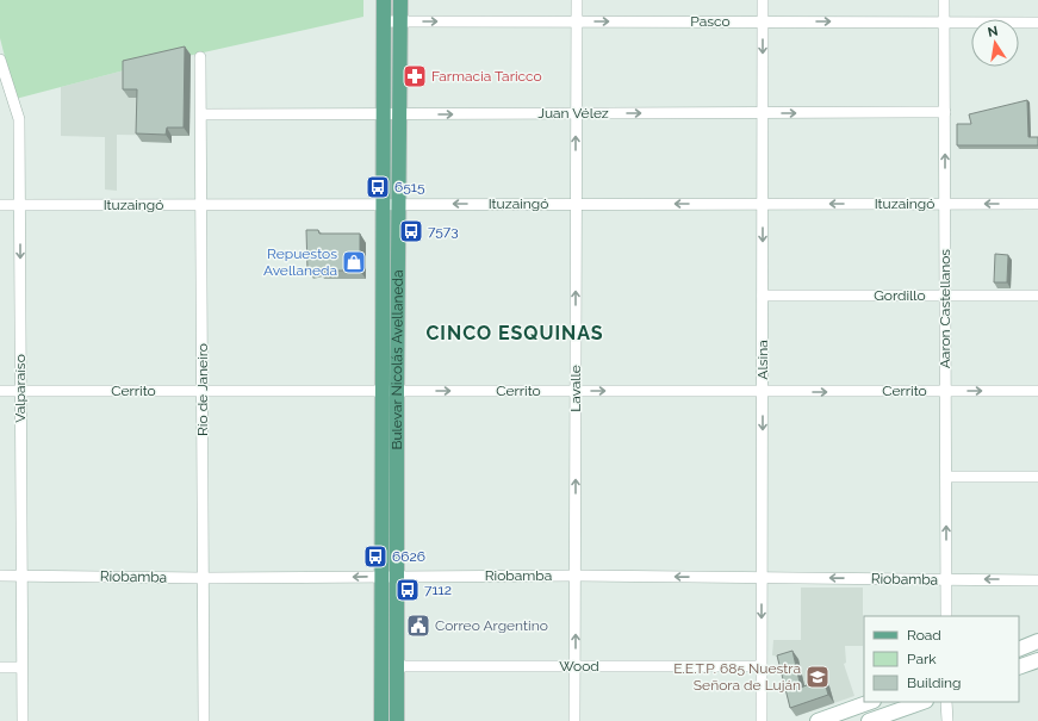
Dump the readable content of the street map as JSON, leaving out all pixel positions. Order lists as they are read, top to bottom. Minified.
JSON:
{"streets":{"main road":["Bulevar Nicolás Avellaneda"],"street":["Pasco","Juan Vélez","Ituzaingó","Gordillo","Aaron Castellanos","Alsina","Valparaíso","Lavalle","Río de Janeiro","Cerrito","Riobamba","Wood"]},"crossings":[["Pasco","Aaron Castellanos"],["Pasco","Bulevar Nicolás Avellaneda"],["Pasco","Alsina"],["Pasco","Lavalle"],["Juan Vélez","Aaron Castellanos"],["Juan Vélez","Bulevar Nicolás Avellaneda"],["Juan Vélez","Alsina"],["Juan Vélez","Lavalle"],["Juan Vélez","Río de Janeiro"],["Ituzaingó","Aaron Castellanos"],["Ituzaingó","Bulevar Nicolás Avellaneda"],["Ituzaingó","Alsina"],["Ituzaingó","Valparaíso"],["Ituzaingó","Lavalle"],["Ituzaingó","Río de Janeiro"],["Gordillo","Aaron Castellanos"],["Gordillo","Alsina"],["Aaron Castellanos","Cerrito"],["Aaron Castellanos","Riobamba"],["Bulevar Nicolás Avellaneda","Cerrito"],["Bulevar Nicolás Avellaneda","Riobamba"],["Bulevar Nicolás Avellaneda","Wood"],["Alsina","Cerrito"],["Alsina","Riobamba"],["Alsina","Wood"],["Valparaíso","Cerrito"],["Valparaíso","Riobamba"],["Lavalle","Cerrito"],["Lavalle","Riobamba"],["Lavalle","Wood"],["Río de Janeiro","Cerrito"],["Río de Janeiro","Riobamba"]],"one_way":["Pasco","Juan Vélez","Ituzaingó","Alsina","Lavalle","Cerrito","Riobamba"],"districts":["CINCO ESQUINAS"],"places":{"pharmacy":["Farmacia Taricco"],"bus stop":["6515","7573","6626","7112"],"shop":["Repuestos Avellaneda"],"public building":["Correo Argentino"],"school or university":["E.E.T.P. 685 Nuestra Señora de Luján"]},"legend":["Road","Park","Building"],"north":"top"}
